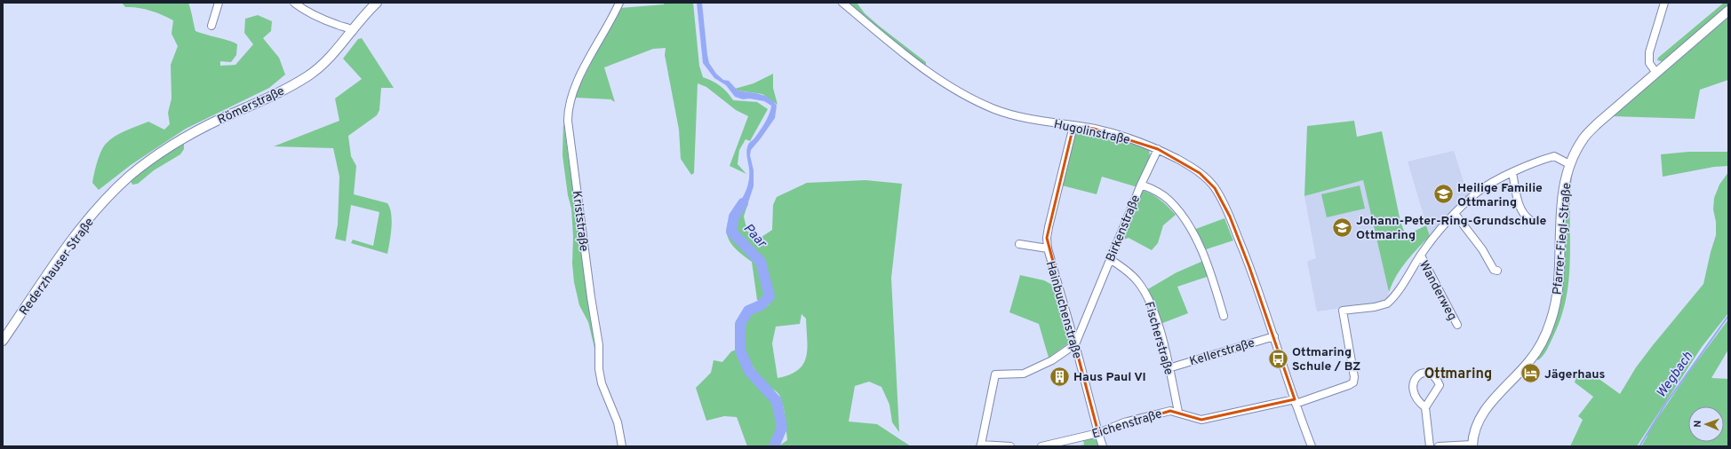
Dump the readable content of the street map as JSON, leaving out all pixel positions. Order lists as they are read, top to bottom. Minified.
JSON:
{"streets":{"main road":["Römerstraße","Pfarrer-Fiegl-Straße","Rederzhauser Straße"],"street":["Hugolinstraße","Kriststraße","Birkenstraße","Wanderweg","Hainbuchenstraße","Fischerstraße","Kellerstraße","Eichenstraße"]},"crossings":[["Römerstraße","Rederzhauser Straße"],["Hugolinstraße","Birkenstraße"],["Hugolinstraße","Wanderweg"],["Hugolinstraße","Hainbuchenstraße"],["Hugolinstraße","Kellerstraße"],["Hugolinstraße","Eichenstraße"],["Birkenstraße","Hainbuchenstraße"],["Birkenstraße","Fischerstraße"],["Pfarrer-Fiegl-Straße","Wanderweg"],["Wanderweg","Eichenstraße"],["Hainbuchenstraße","Eichenstraße"],["Fischerstraße","Kellerstraße"],["Fischerstraße","Eichenstraße"]],"districts":["Ottmaring"],"water":["Paar","Wegbach"],"places":{"school or university":["Heilige Familie Ottmaring","Johann-Peter-Ring-Grundschule Ottmaring"],"bus stop":["Ottmaring Schule / BZ"],"hotel":["Jägerhaus"],"building":["Haus Paul VI"]},"north":"left"}
